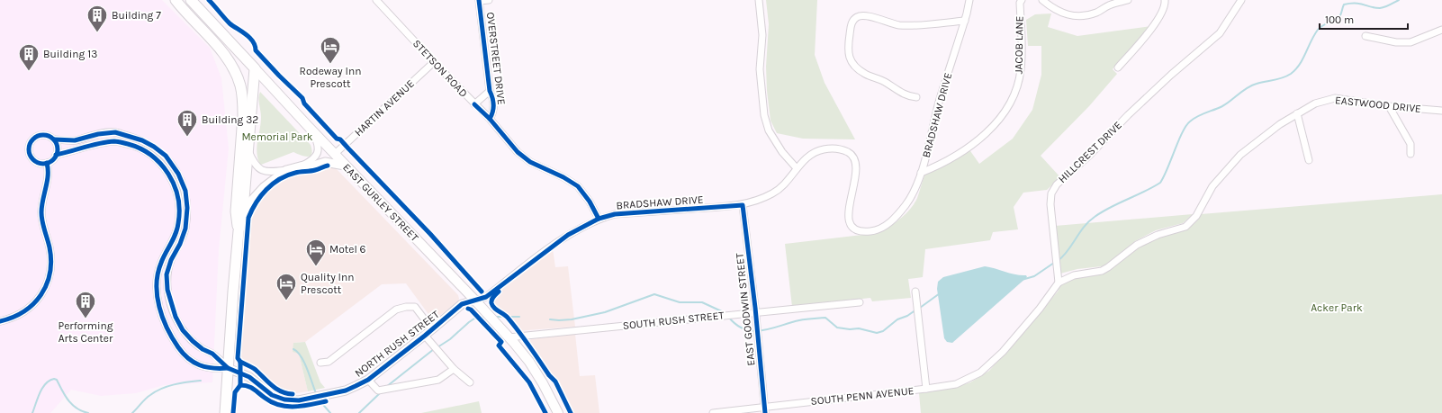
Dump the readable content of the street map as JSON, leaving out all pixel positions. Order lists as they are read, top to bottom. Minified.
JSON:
{"streets":{"main road":["EAST GURLEY STREET"],"street":["JACOB LANE","OVERSTREET DRIVE","STETSON ROAD","EASTWOOD DRIVE","HARTIN AVENUE","BRADSHAW DRIVE","HILLCREST DRIVE","EAST GOODWIN STREET","SOUTH RUSH STREET","NORTH RUSH STREET","SOUTH PENN AVENUE"]},"crossings":[["JACOB LANE","BRADSHAW DRIVE"],["OVERSTREET DRIVE","STETSON ROAD"],["STETSON ROAD","HARTIN AVENUE"],["STETSON ROAD","BRADSHAW DRIVE"],["EASTWOOD DRIVE","HILLCREST DRIVE"],["HARTIN AVENUE","EAST GURLEY STREET"],["BRADSHAW DRIVE","EAST GURLEY STREET"],["BRADSHAW DRIVE","EAST GOODWIN STREET"],["BRADSHAW DRIVE","NORTH RUSH STREET"],["EAST GURLEY STREET","SOUTH RUSH STREET"],["EAST GURLEY STREET","NORTH RUSH STREET"],["EAST GOODWIN STREET","SOUTH RUSH STREET"],["EAST GOODWIN STREET","SOUTH PENN AVENUE"]],"parks":["Memorial Park","Acker Park"],"places":{"building":["Building 7","Building 13","Building 32","Performing Arts Center"],"hotel":["Rodeway Inn Prescott","Motel 6","Quality Inn Prescott"]},"scale_bar":"100 m"}
